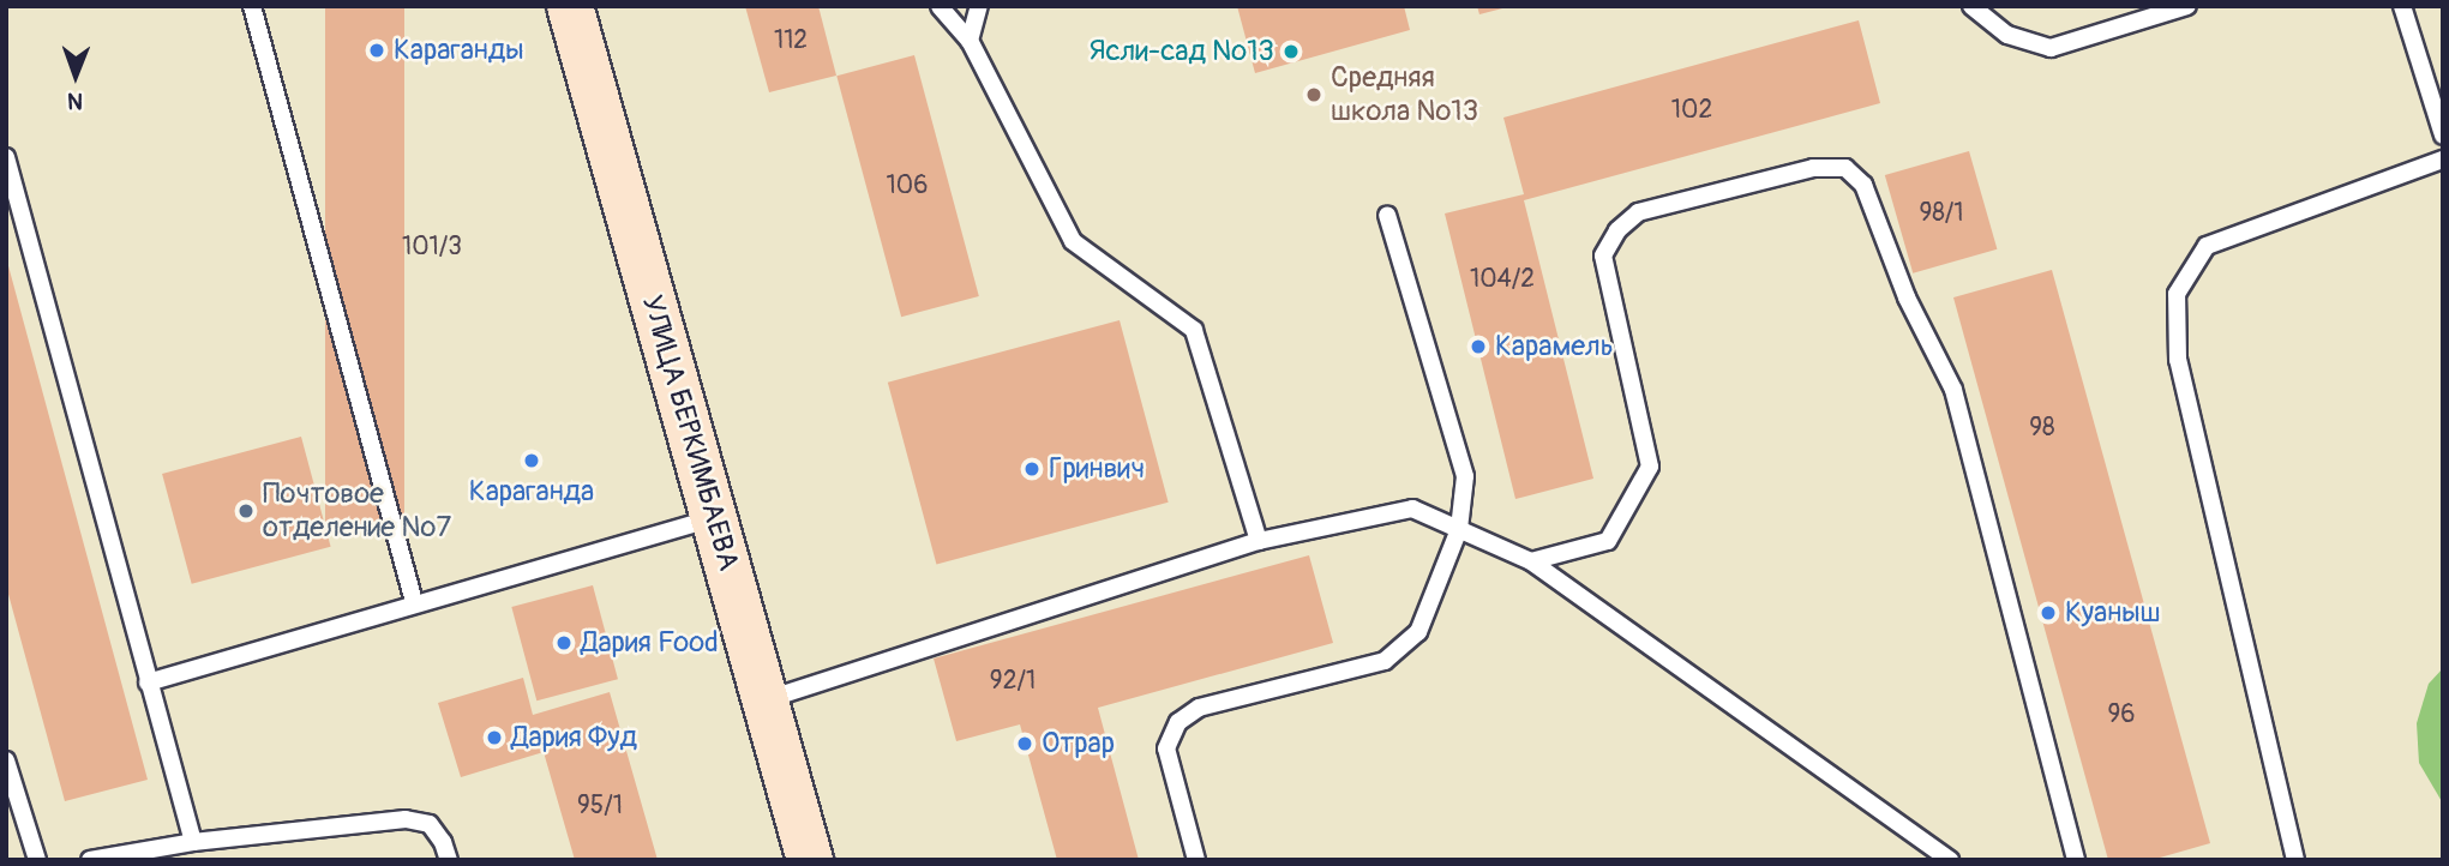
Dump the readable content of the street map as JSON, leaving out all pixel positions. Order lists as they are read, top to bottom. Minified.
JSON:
{"streets":{"street":["УЛИЦА БЕРКИМБАЕВА"]},"places":["Караганды","Ясли-сад №13","Средняя школа №13","Карамель","Караганда","Гринвич","Почтовое отделение №7","Куаныш","Дария Food","Дария Фуд","Отрар"],"house_numbers":["112","102","106","98/1","101/3","104/2","98","92/1","96","95/1"],"north":"bottom"}
